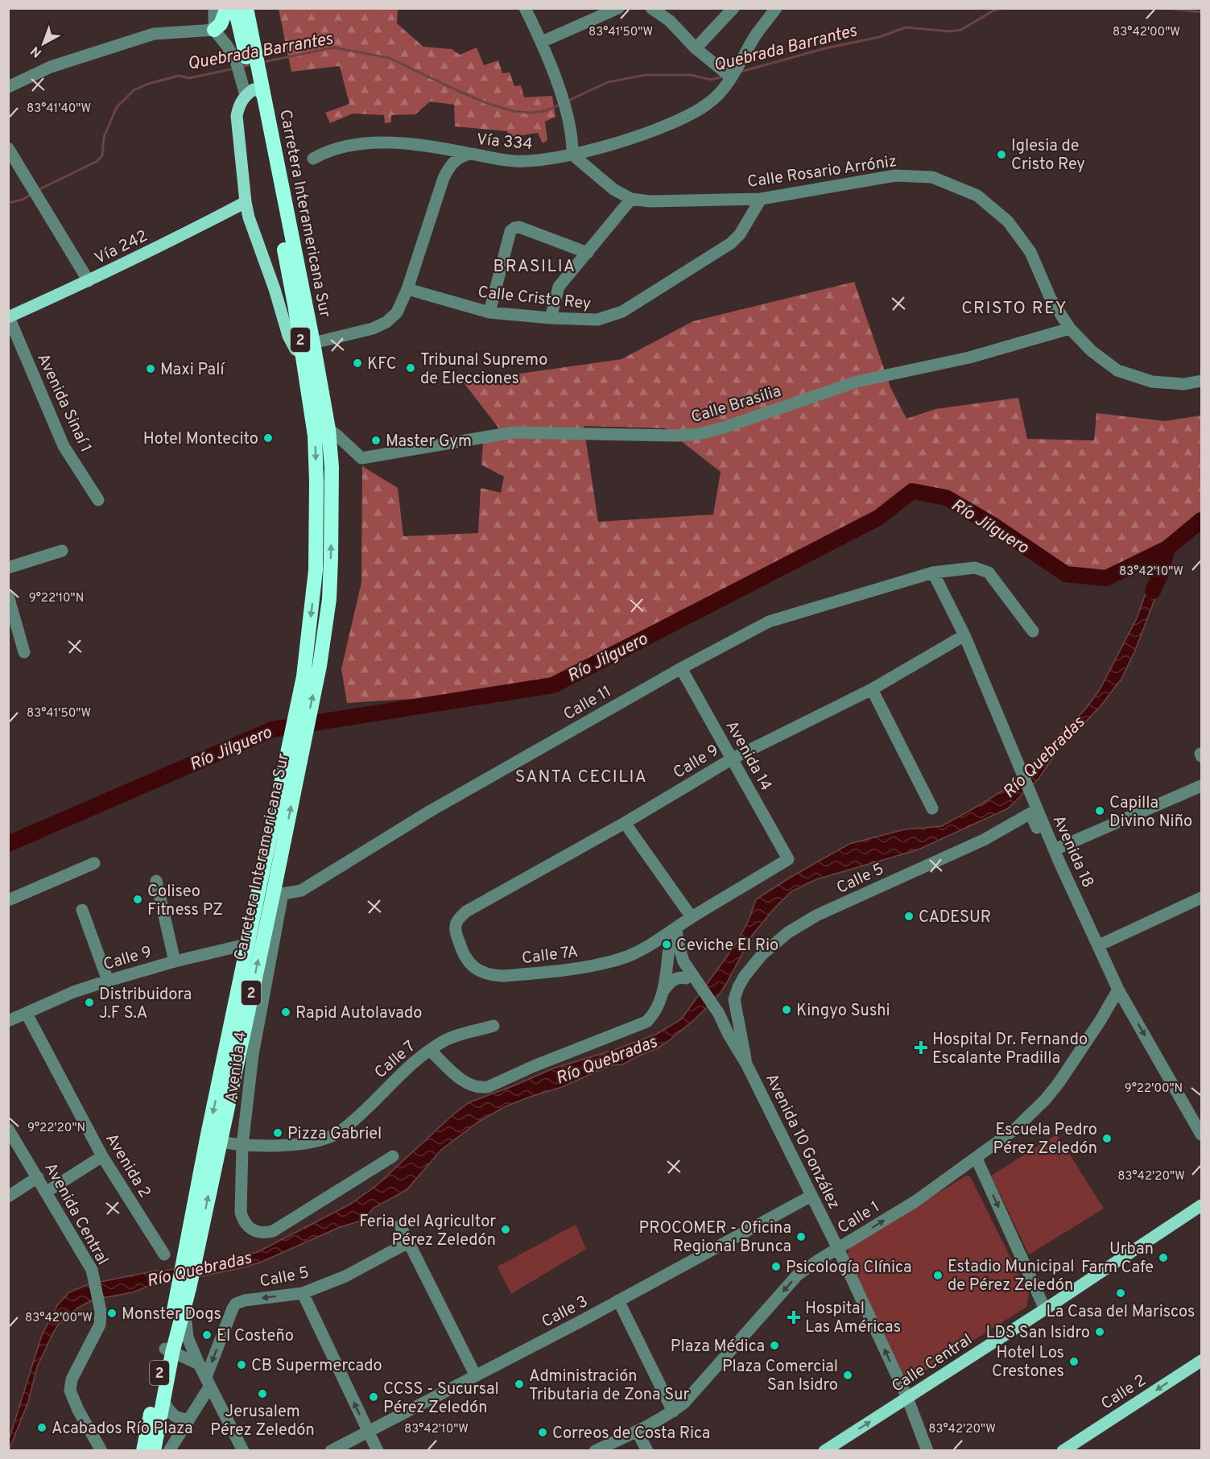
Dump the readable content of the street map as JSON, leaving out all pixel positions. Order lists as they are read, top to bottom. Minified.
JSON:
{"streets":{"highway":["Carretera Interamericana Sur","2"],"main road":["Vía 242","Calle Central","Calle 2"],"street":["Vía 334","Calle Rosario Arróniz","Calle Cristo Rey","Avenida Sinaí 1","Calle Brasilia","Calle 11","Avenida 14","Calle 9","Avenida 18","Calle 5","Calle 7A","Calle 7","Avenida 4","Avenida 10 González","Avenida 2","Avenida Central","Calle 1","Calle 3"]},"crossings":[["Vía 334","Calle Rosario Arróniz"],["Vía 334","Carretera Interamericana Sur"],["Vía 334","Calle Cristo Rey"],["Calle Rosario Arróniz","Calle Cristo Rey"],["Calle Rosario Arróniz","Calle Brasilia"],["Carretera Interamericana Sur","Calle Brasilia"],["Carretera Interamericana Sur","Calle 11"],["Carretera Interamericana Sur","Calle 9"],["Carretera Interamericana Sur","Calle 7"],["Carretera Interamericana Sur","Avenida 4"],["Vía 242","Avenida Sinaí 1"],["Calle 11","Avenida 14"],["Calle 11","Avenida 18"],["Calle 11","Avenida 4"],["Avenida 14","Calle 9"],["Calle 9","Avenida 18"],["Calle 9","Calle 7A"],["Calle 9","Avenida 2"],["Avenida 18","Calle 5"],["Avenida 18","Calle 1"],["Calle 5","Avenida 10 González"],["Calle 7A","Avenida 10 González"],["Calle 7","Avenida 4"],["Calle 7","Avenida 10 González"],["Avenida 10 González","Calle 1"],["Avenida 10 González","Calle 3"],["Avenida 10 González","Calle Central"]],"one_way":["Calle 2"],"districts":["BRASILIA","CRISTO REY","SANTA CECILIA"],"water":["Quebrada Barrantes","Río Jilguero","Río Quebradas"],"places":{"other":["Iglesia de Cristo Rey","KFC","Tribunal Supremo de Elecciones","Maxi Palí","Hotel Montecito","Master Gym","Capilla Divino Niño","Coliseo Fitness PZ","CADESUR","Ceviche El Rio","Distribuidora J.F S.A","Kingyo Sushi","Rapid Autolavado","Pizza Gabriel","Escuela Pedro Pérez Zeledón","Feria del Agricultor Pérez Zeledón","PROCOMER - Oficina Regional Brunca","Urban Farm Cafe","Psicología Clínica","Estadio Municipal de Pérez Zeledón","La Casa del Mariscos","Monster Dogs","LDS San Isidro","El Costeño","Plaza Médica","Hotel Los Crestones","CB Supermercado","Plaza Comercial San Isidro","Administración Tributaria de Zona Sur","Jerusalem Pérez Zeledón","CCSS - Sucursal Pérez Zeledón","Acabados Río Plaza","Correos de Costa Rica"],"health":["Hospital Dr. Fernando Escalante Pradilla","Hospital Las Américas"]},"north":"bottom left","coordinates":["83°41'50\"W","83°42'00\"W","83°41'40\"W","83°42'10\"W","9°22'10\"N","9°22'00\"N","9°22'20\"N","83°42'20\"W"]}
